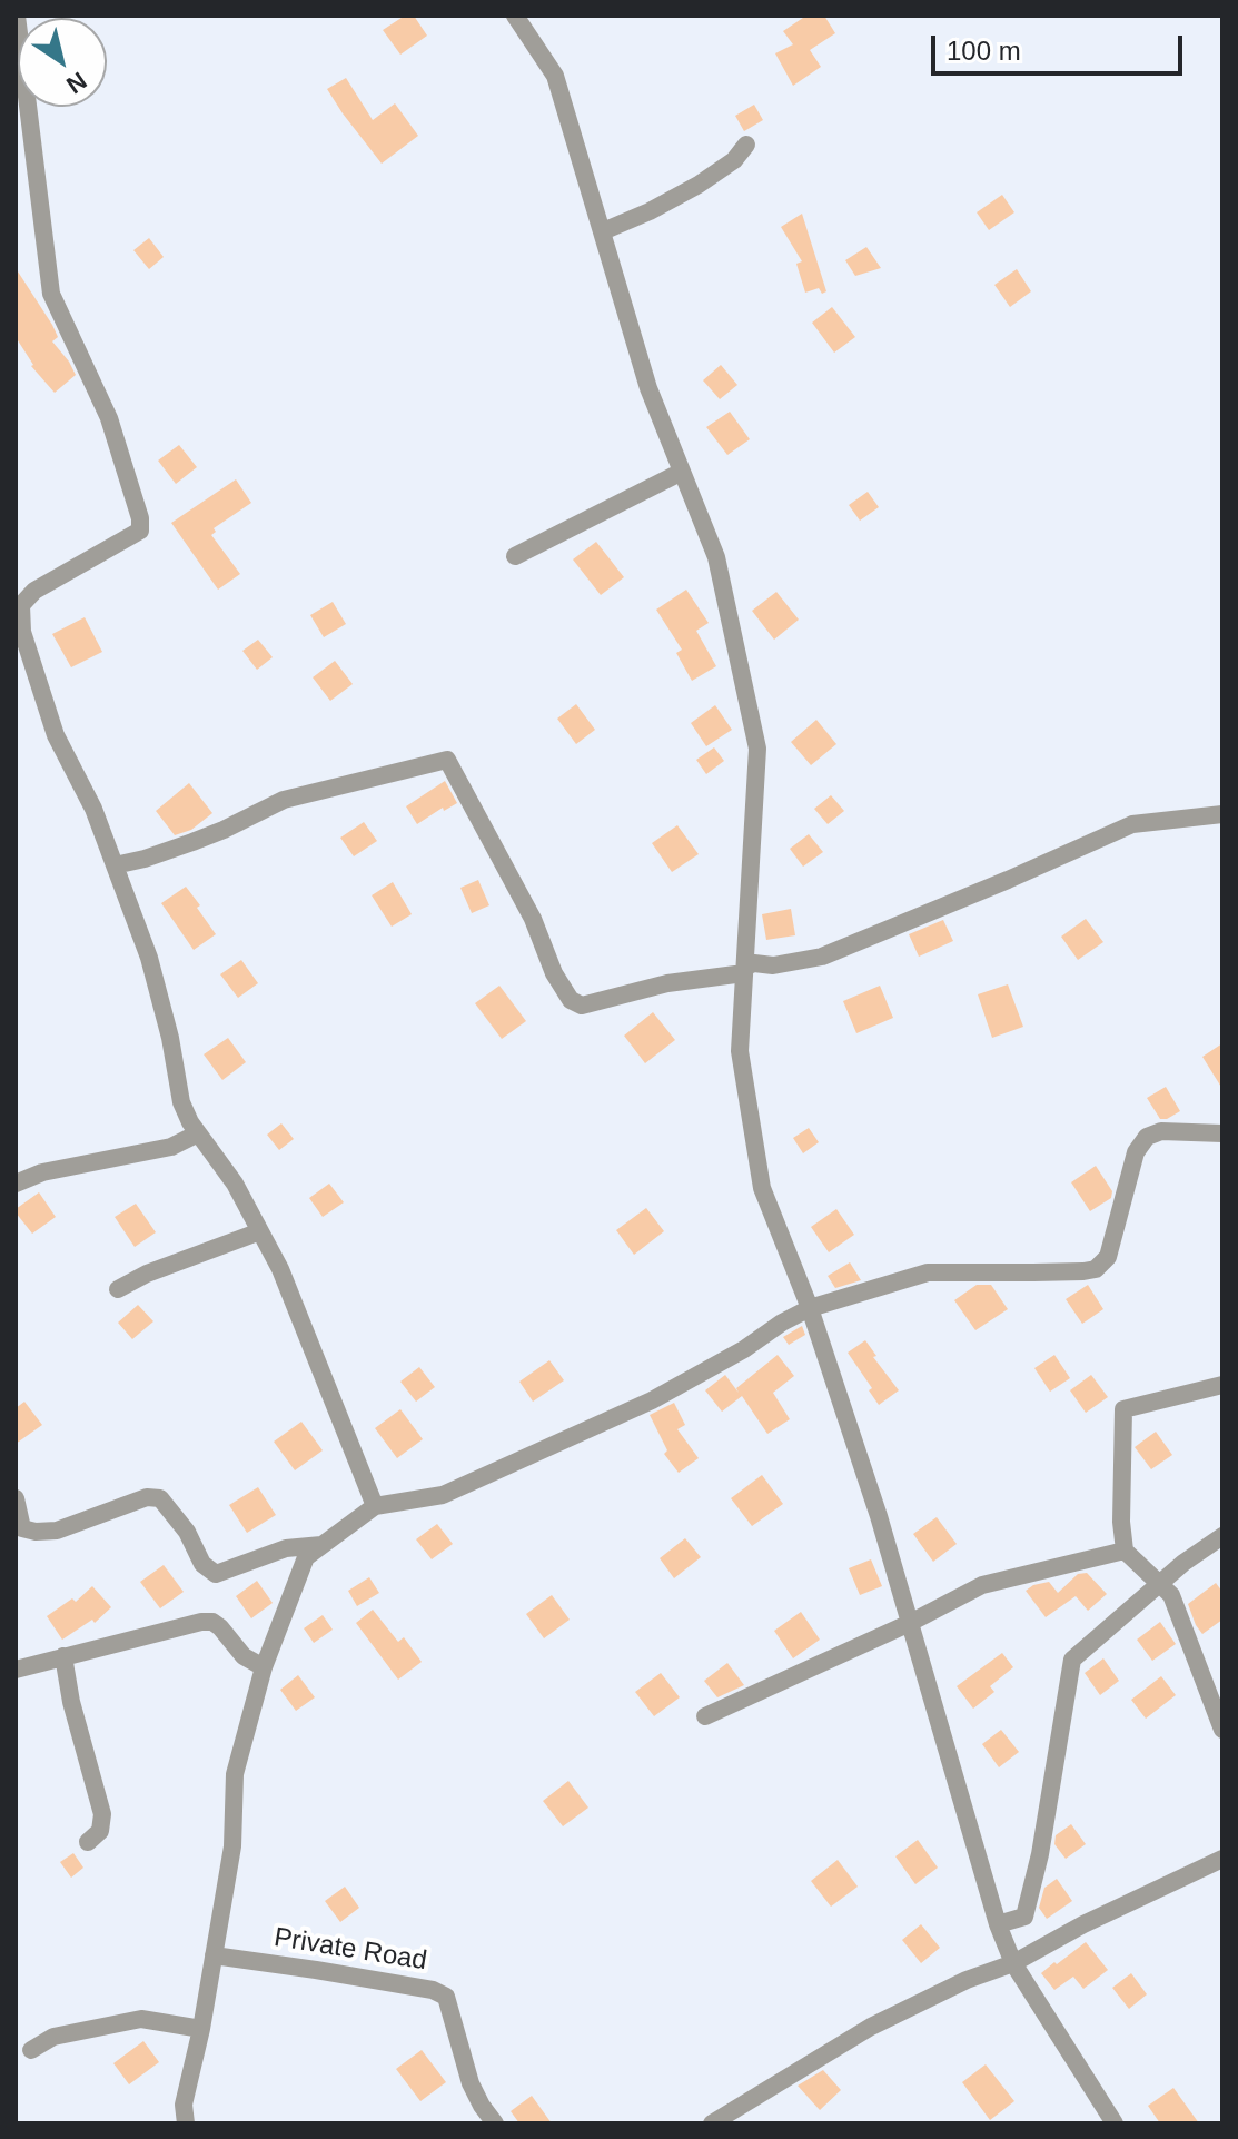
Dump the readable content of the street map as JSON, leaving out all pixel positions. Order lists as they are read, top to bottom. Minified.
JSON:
{"streets":{"street":["Private Road"]},"scale_bar":"100 m","north":"bottom right"}
